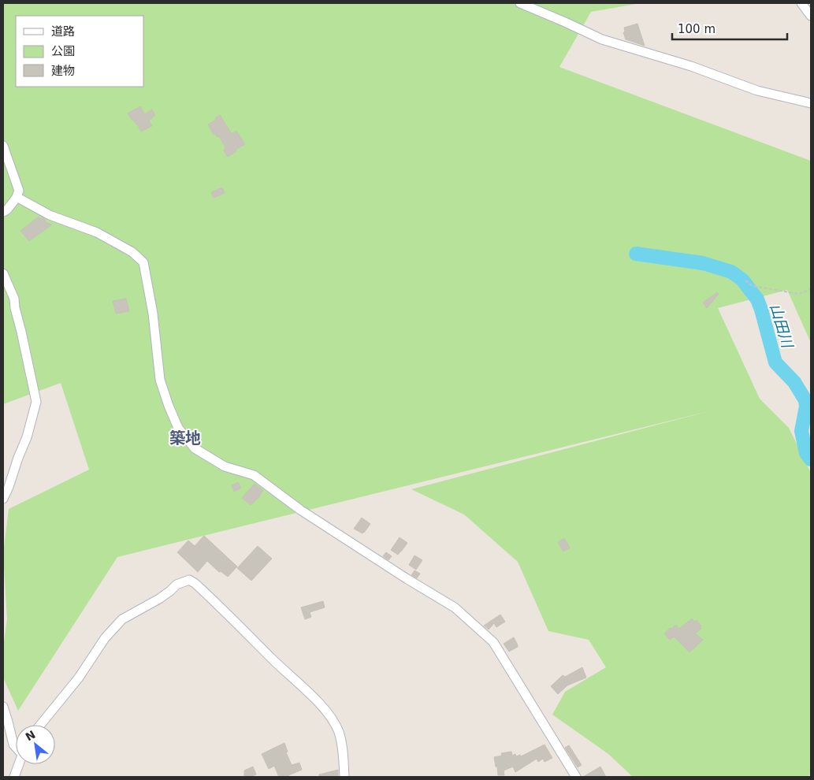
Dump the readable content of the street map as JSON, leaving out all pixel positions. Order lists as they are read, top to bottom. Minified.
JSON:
{"districts":["築地"],"water":["山田川"],"legend":["道路","公園","建物"],"scale_bar":"100 m","north":"top left"}
